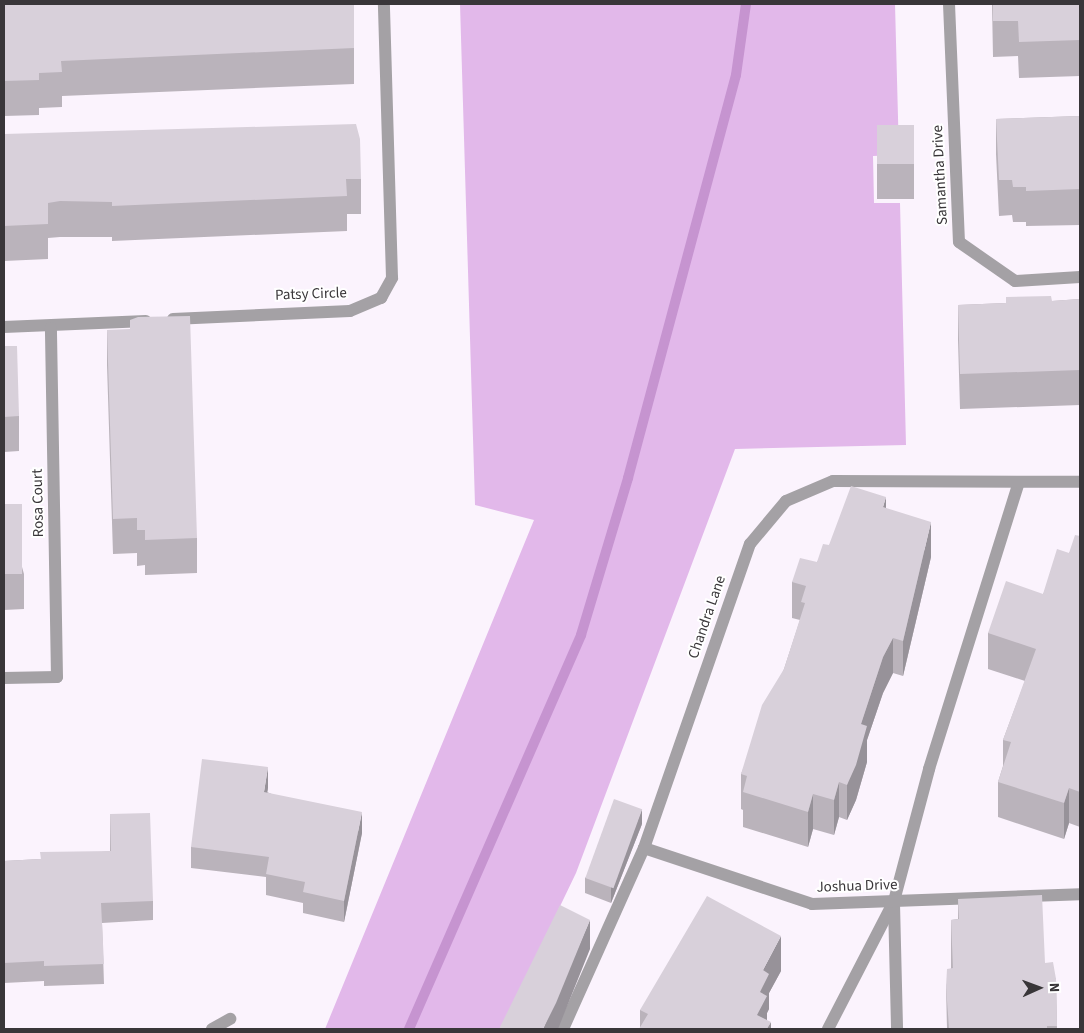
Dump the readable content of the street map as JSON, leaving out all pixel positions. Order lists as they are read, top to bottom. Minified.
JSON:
{"streets":{"street":["Samantha Drive","Patsy Circle","Rosa Court","Chandra Lane","Joshua Drive"]},"crossings":[["Patsy Circle","Rosa Court"],["Chandra Lane","Joshua Drive"]],"north":"right"}
